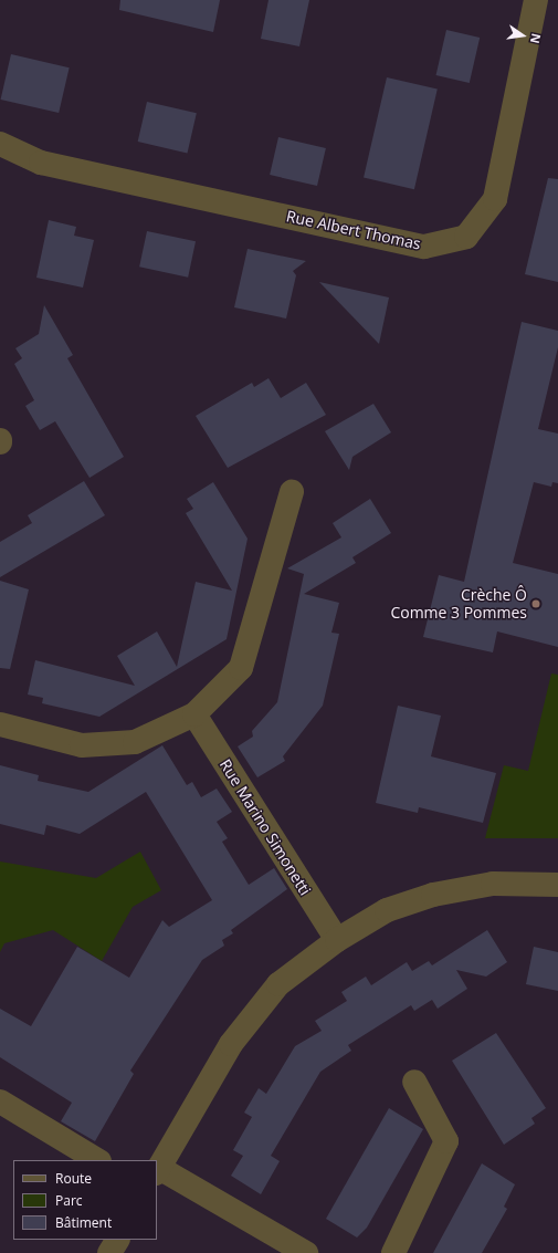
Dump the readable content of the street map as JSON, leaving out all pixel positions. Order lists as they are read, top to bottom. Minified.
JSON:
{"streets":{"street":["Rue Albert Thomas","Rue Marino Simonetti"]},"places":["Crèche Ô Comme 3 Pommes"],"legend":["Route","Parc","Bâtiment"],"north":"right"}
